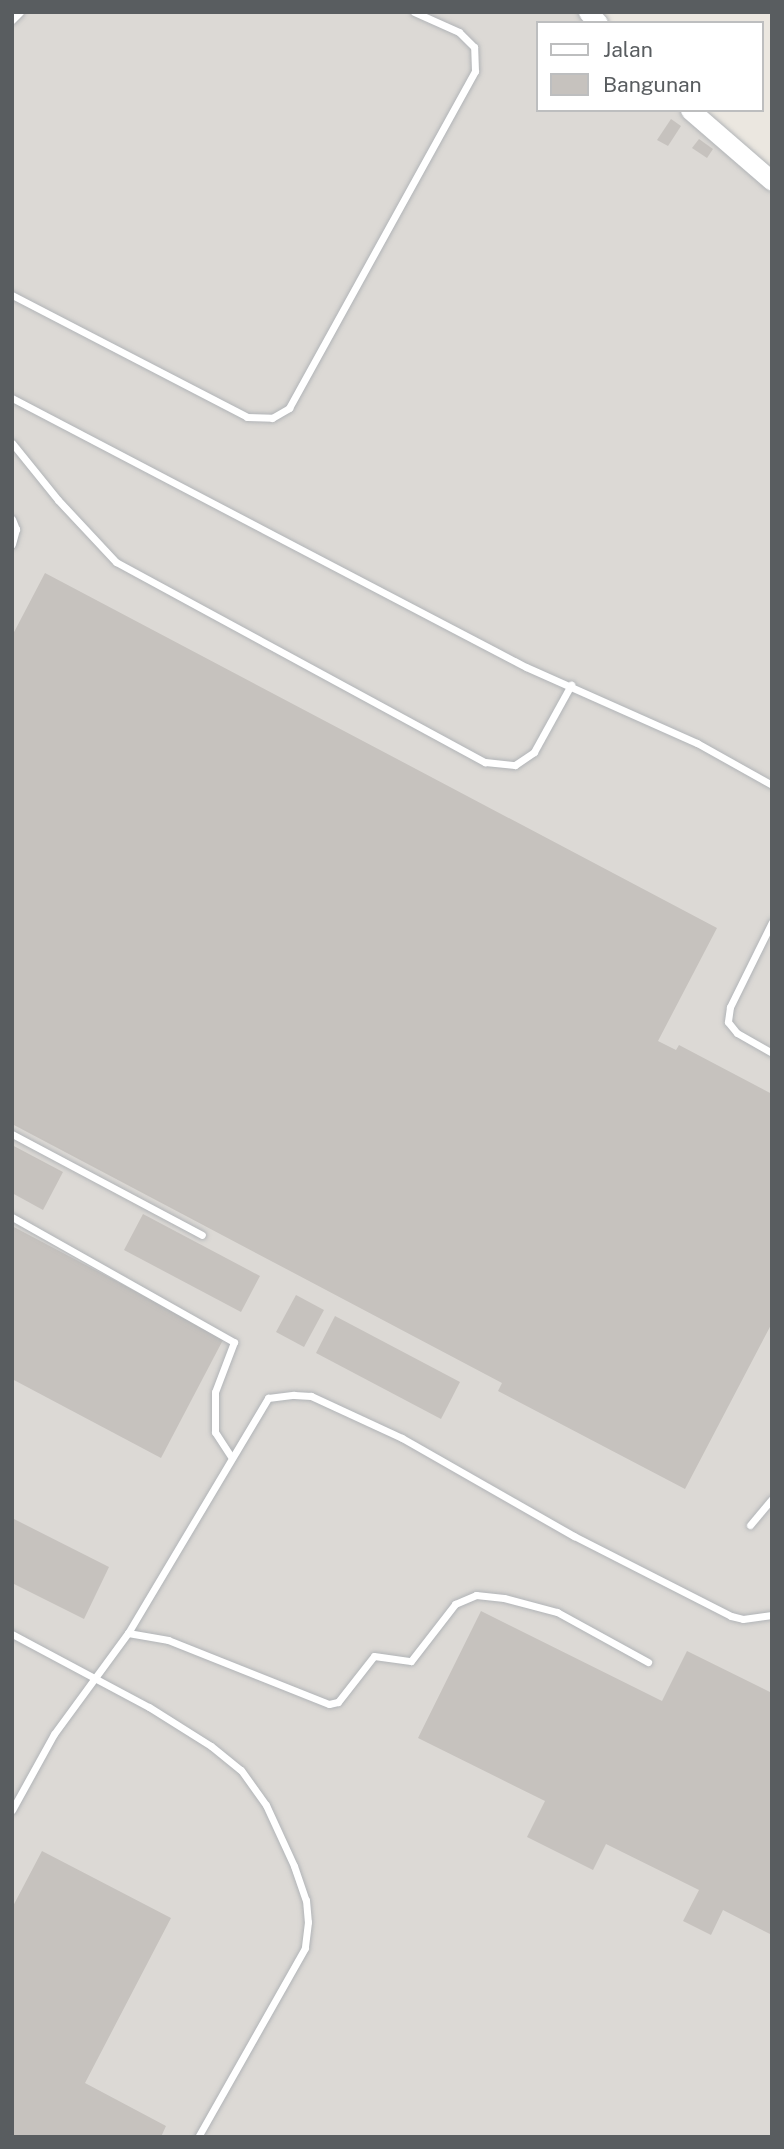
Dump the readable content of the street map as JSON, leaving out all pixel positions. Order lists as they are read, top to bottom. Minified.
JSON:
{"legend":["Jalan","Bangunan"]}
